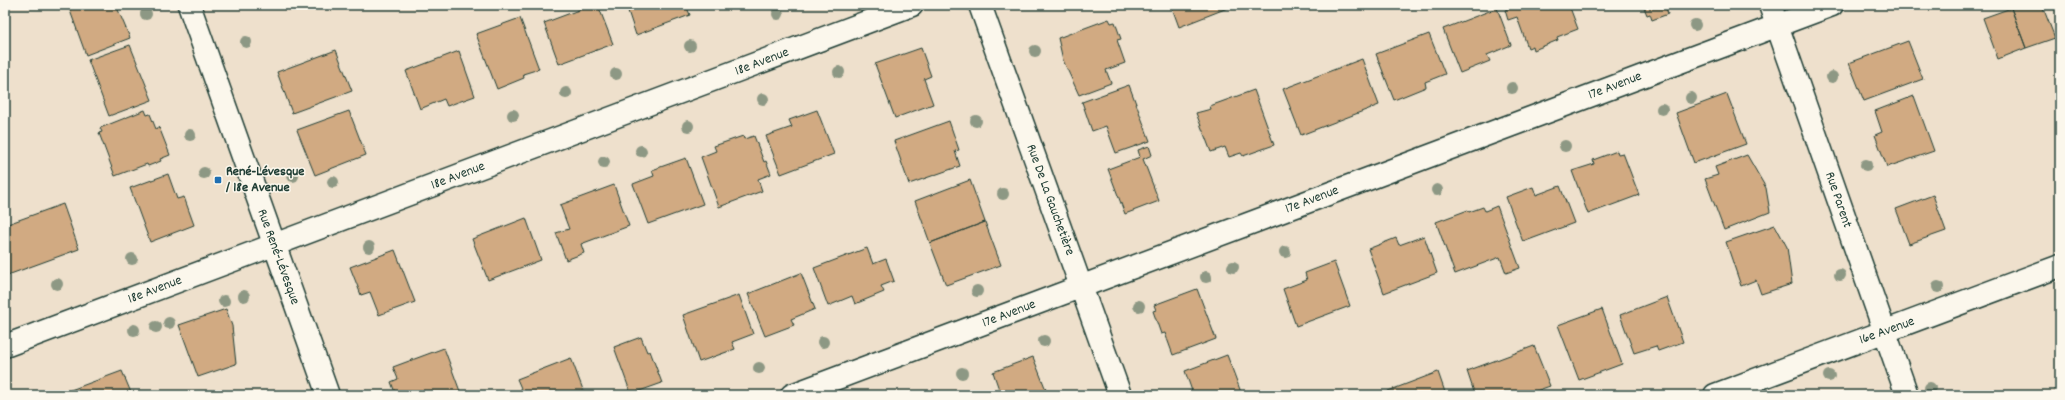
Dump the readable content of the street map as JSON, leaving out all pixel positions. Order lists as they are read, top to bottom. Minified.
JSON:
{"streets":{"street":["18e Avenue","17e Avenue","Rue De La Gauchetière","Rue Parent","Rue René-Lévesque","16e Avenue"]},"crossings":[["18e Avenue","Rue René-Lévesque"],["17e Avenue","Rue De La Gauchetière"],["17e Avenue","Rue Parent"],["Rue Parent","16e Avenue"]],"places":{"transit":["René-Lévesque / 18e Avenue"]}}
